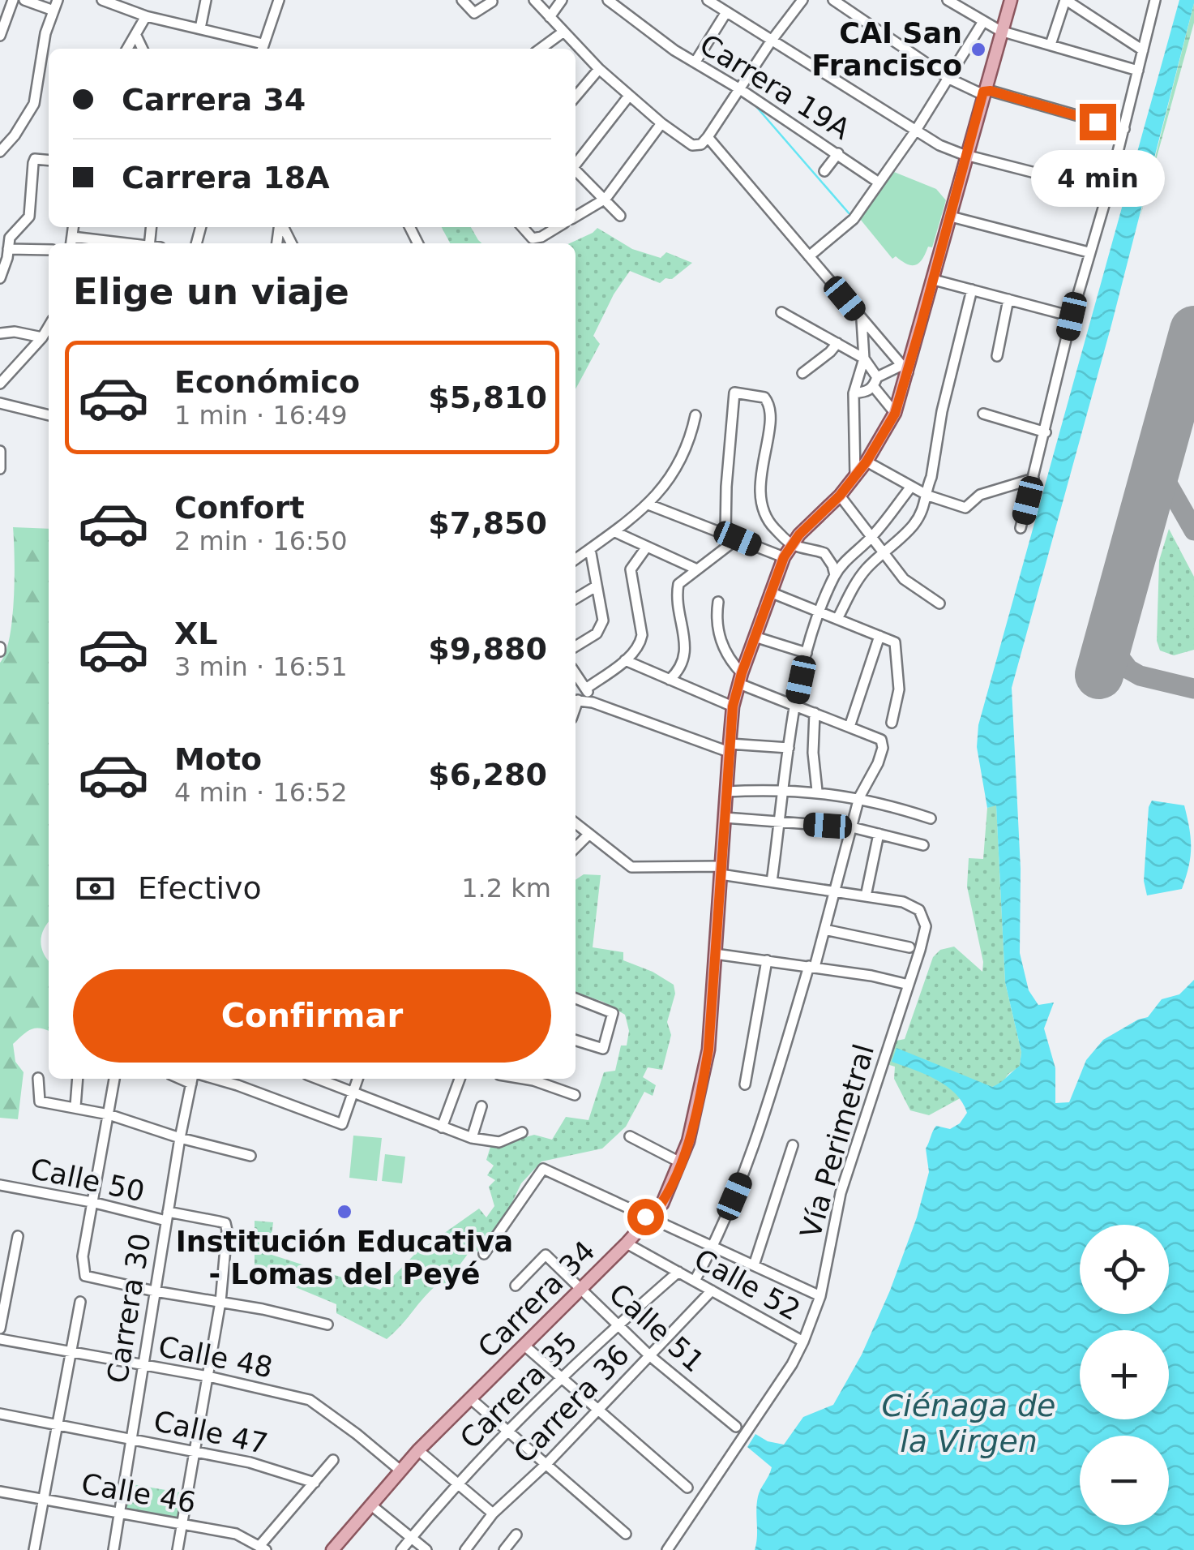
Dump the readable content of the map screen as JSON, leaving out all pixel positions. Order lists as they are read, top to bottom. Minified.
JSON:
{"streets":{"main road":["Carrera 34"],"street":["Carrera 19A","Vía Perimetral","Calle 50","Calle 52","Carrera 30","Calle 51","Calle 48","Carrera 35","Carrera 36","Calle 47","Calle 46"]},"crossings":[["Vía Perimetral","Calle 52"],["Vía Perimetral","Carrera 34"],["Calle 50","Carrera 30"],["Calle 52","Carrera 34"],["Calle 52","Carrera 35"],["Calle 52","Carrera 36"],["Carrera 34","Calle 51"],["Carrera 34","Calle 48"],["Carrera 30","Calle 48"],["Carrera 30","Calle 47"],["Carrera 30","Calle 46"],["Calle 51","Carrera 35"],["Calle 51","Carrera 36"]],"water":["Ciénaga de la Virgen"],"places":["CAI San Francisco","Institución Educativa - Lomas del Peyé"],"page":{"banner":["Carrera 34","Carrera 18A"],"bubble":"4 min","heading":"Elige un viaje","list":[{"name":"Económico","note":"1 min · 16:49","value":"$5,810"},{"name":"Confort","note":"2 min · 16:50","value":"$7,850"},{"name":"XL","note":"3 min · 16:51","value":"$9,880"},{"name":"Moto","note":"4 min · 16:52","value":"$6,280"}],"pay":["Efectivo","1.2 km"],"buttons":"Confirmar","map_buttons":["+","−"]}}
